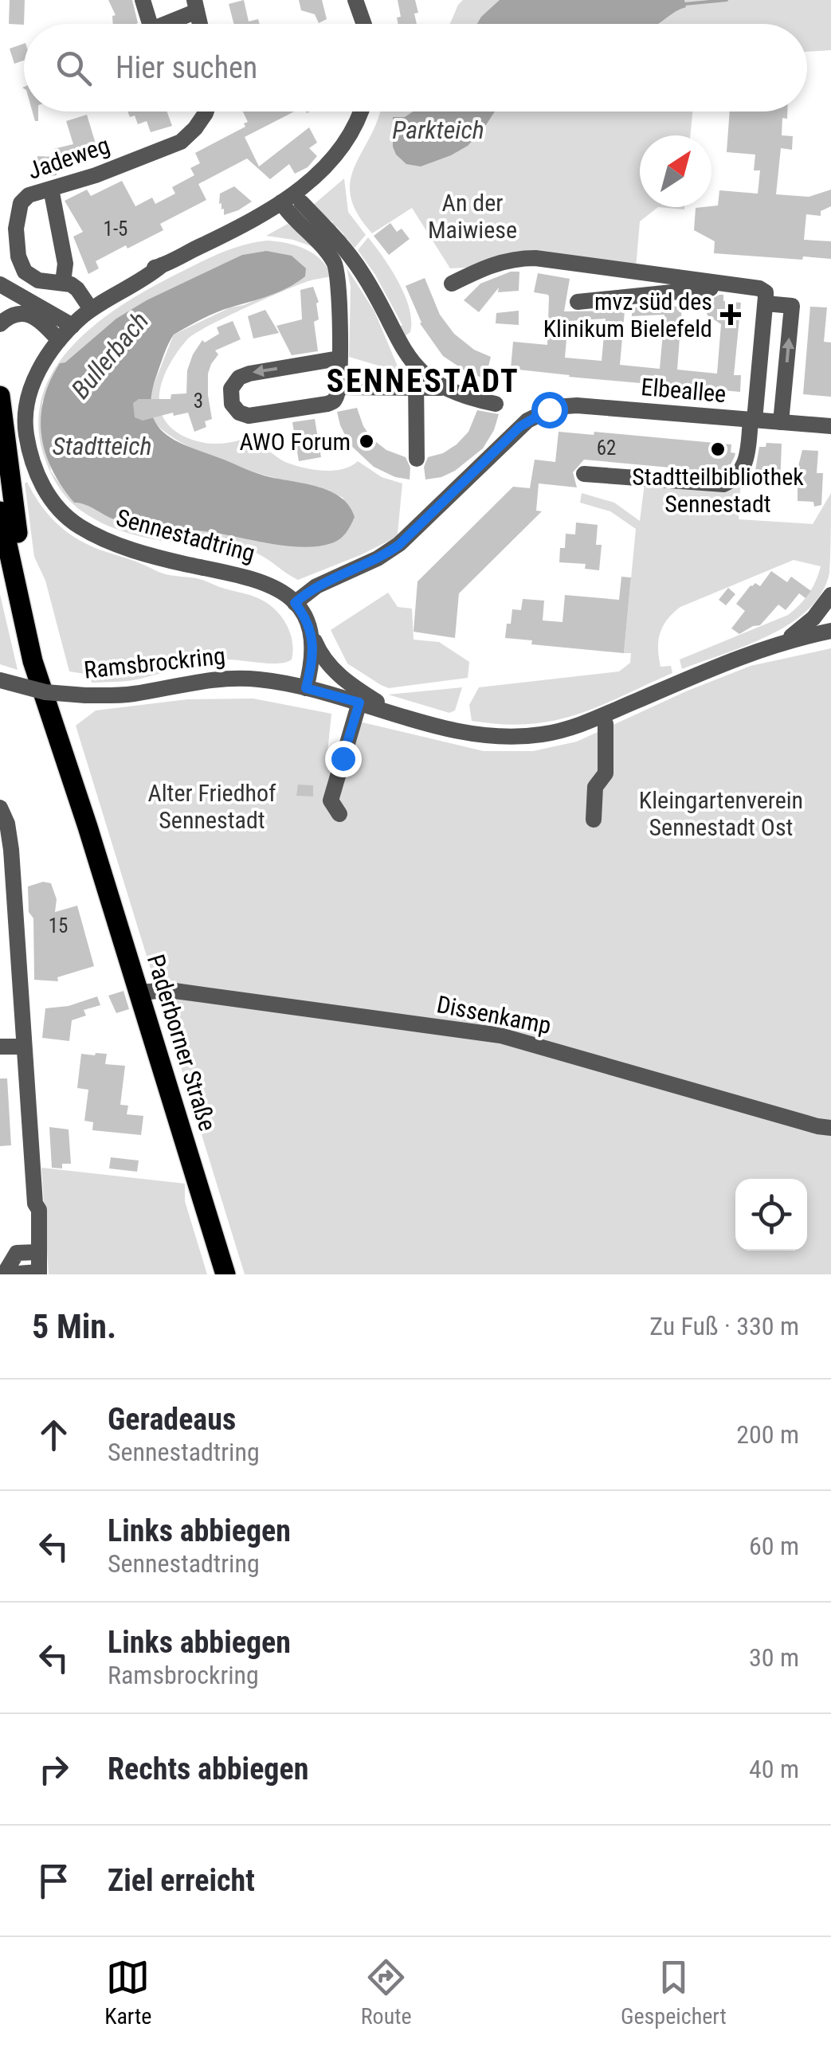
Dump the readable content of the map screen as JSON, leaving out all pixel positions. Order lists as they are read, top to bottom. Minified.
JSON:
{"streets":{"main road":["Paderborner Straße"],"street":["Jadeweg","Elbeallee","Sennestadtring","Ramsbrockring","Dissenkamp"]},"crossings":[["Jadeweg","Sennestadtring"],["Elbeallee","Sennestadtring"],["Sennestadtring","Ramsbrockring"],["Dissenkamp","Paderborner Straße"]],"districts":["SENNESTADT"],"water":["Parkteich","Bullerbach","Stadtteich"],"parks":["An der Maiwiese","Alter Friedhof Sennestadt","Kleingartenverein Sennestadt Ost"],"places":{"health":["mvz süd des Klinikum Bielefeld"],"other":["AWO Forum","Stadtteilbibliothek Sennestadt"]},"house_numbers":["1-5","3","62","15"],"north":"top right","page":{"search":"Hier suchen","heading":["5 Min.","Zu Fuß · 330 m"],"list":[["Geradeaus","Sennestadtring","200 m"],["Links abbiegen","Sennestadtring","60 m"],["Links abbiegen","Ramsbrockring","30 m"],["Rechts abbiegen","40 m"],"Ziel erreicht"],"nav":["Karte","Route","Gespeichert"]}}
